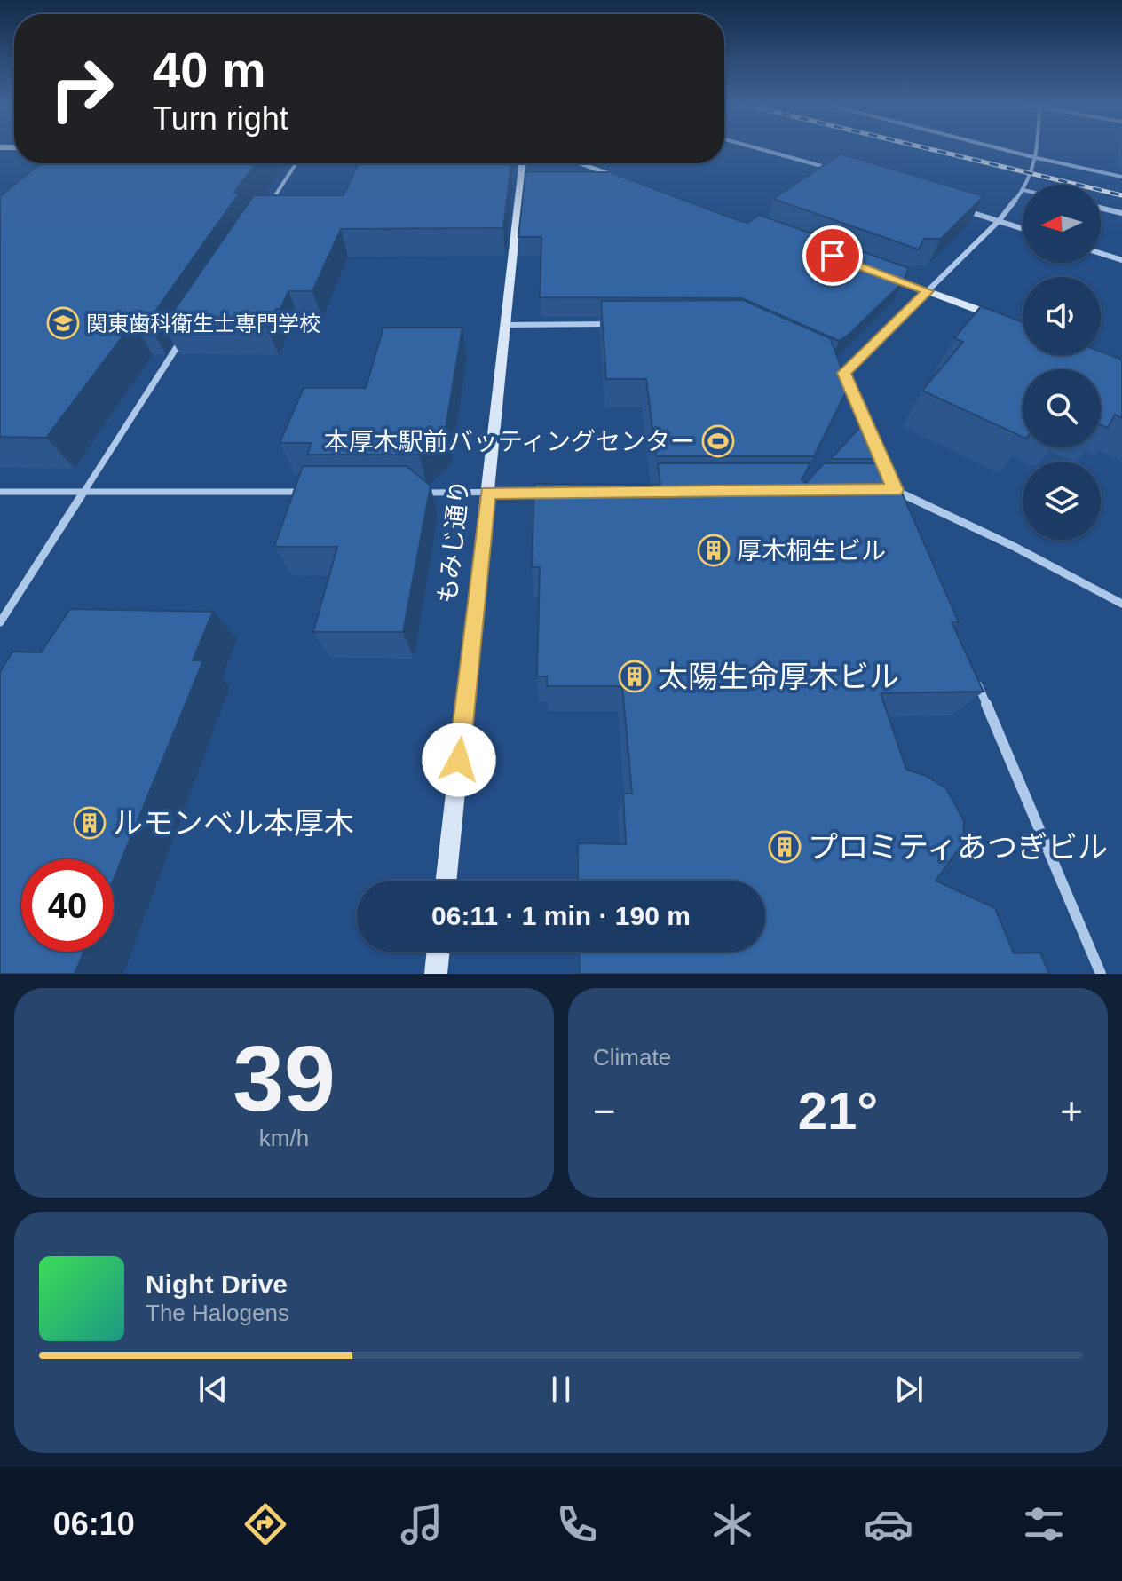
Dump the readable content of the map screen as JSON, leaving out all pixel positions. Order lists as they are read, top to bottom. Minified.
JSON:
{"streets":{"street":["もみじ通り"]},"places":{"school or university":["関東歯科衛生士専門学校"],"sports":["本厚木駅前バッティングセンター"],"building":["厚木桐生ビル","太陽生命厚木ビル","ルモンベル本厚木","プロミティあつぎビル"]},"north":"left","page":{"turn":["40 m","Turn right"],"limit":"40","trip":"06:11 · 1 min · 190 m","tile":[["39","km/h"],"Climate"],"heat":["−","21°","+"],"song":["Night Drive","The Halogens"],"tabs":"06:10"}}
